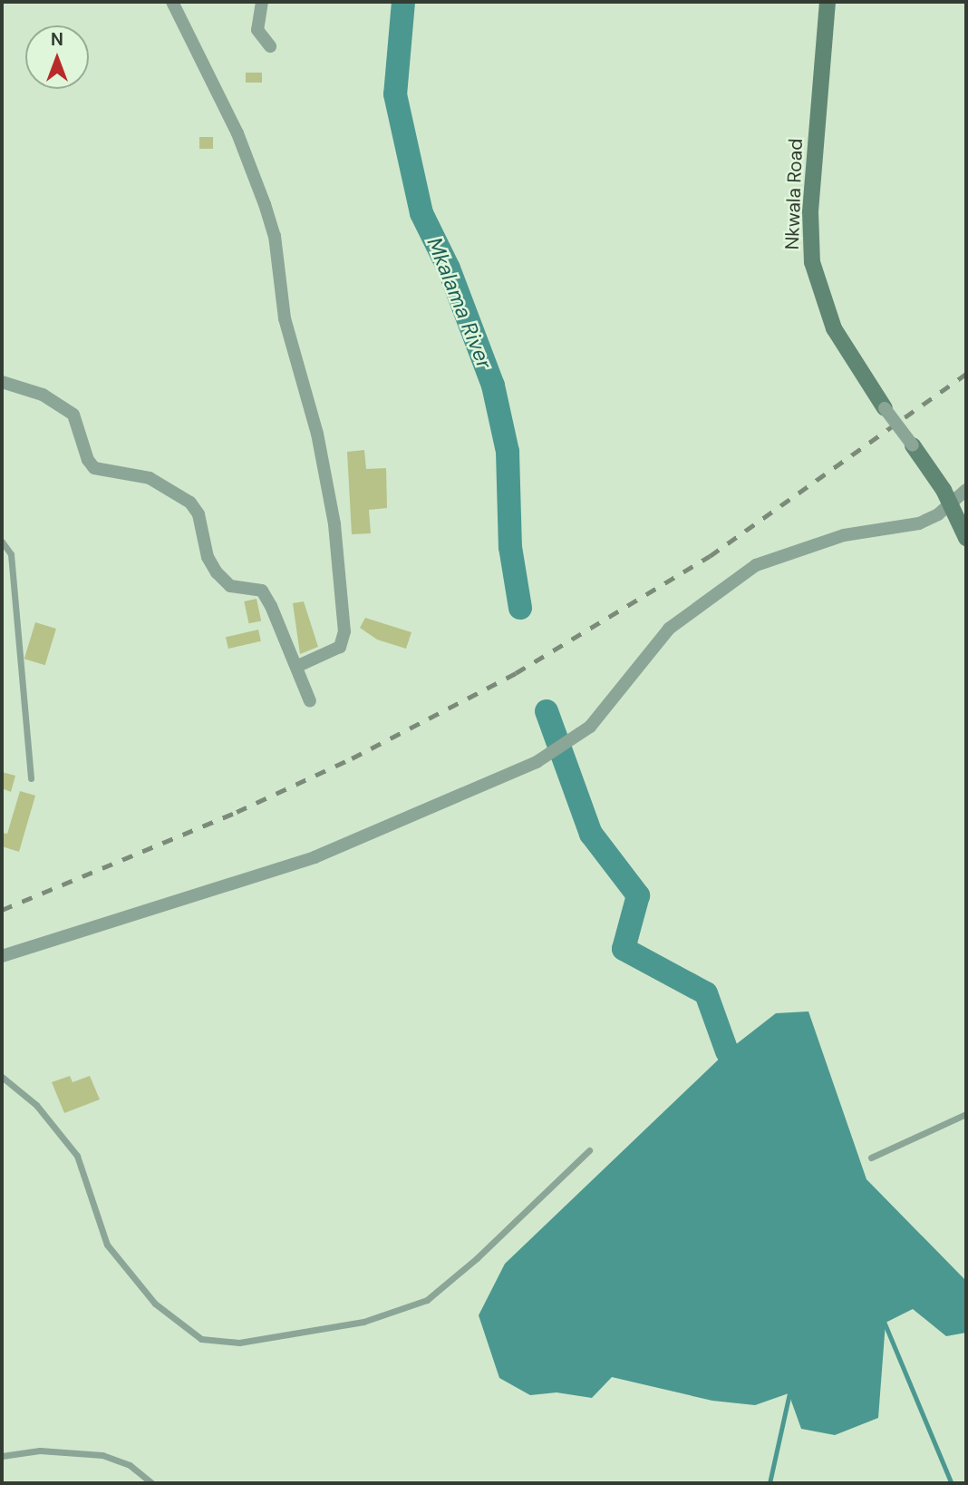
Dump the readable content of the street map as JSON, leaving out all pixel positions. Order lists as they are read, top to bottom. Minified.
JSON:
{"streets":{"street":["Nkwala Road"]},"water":["Mkalama River"],"north":"top"}
